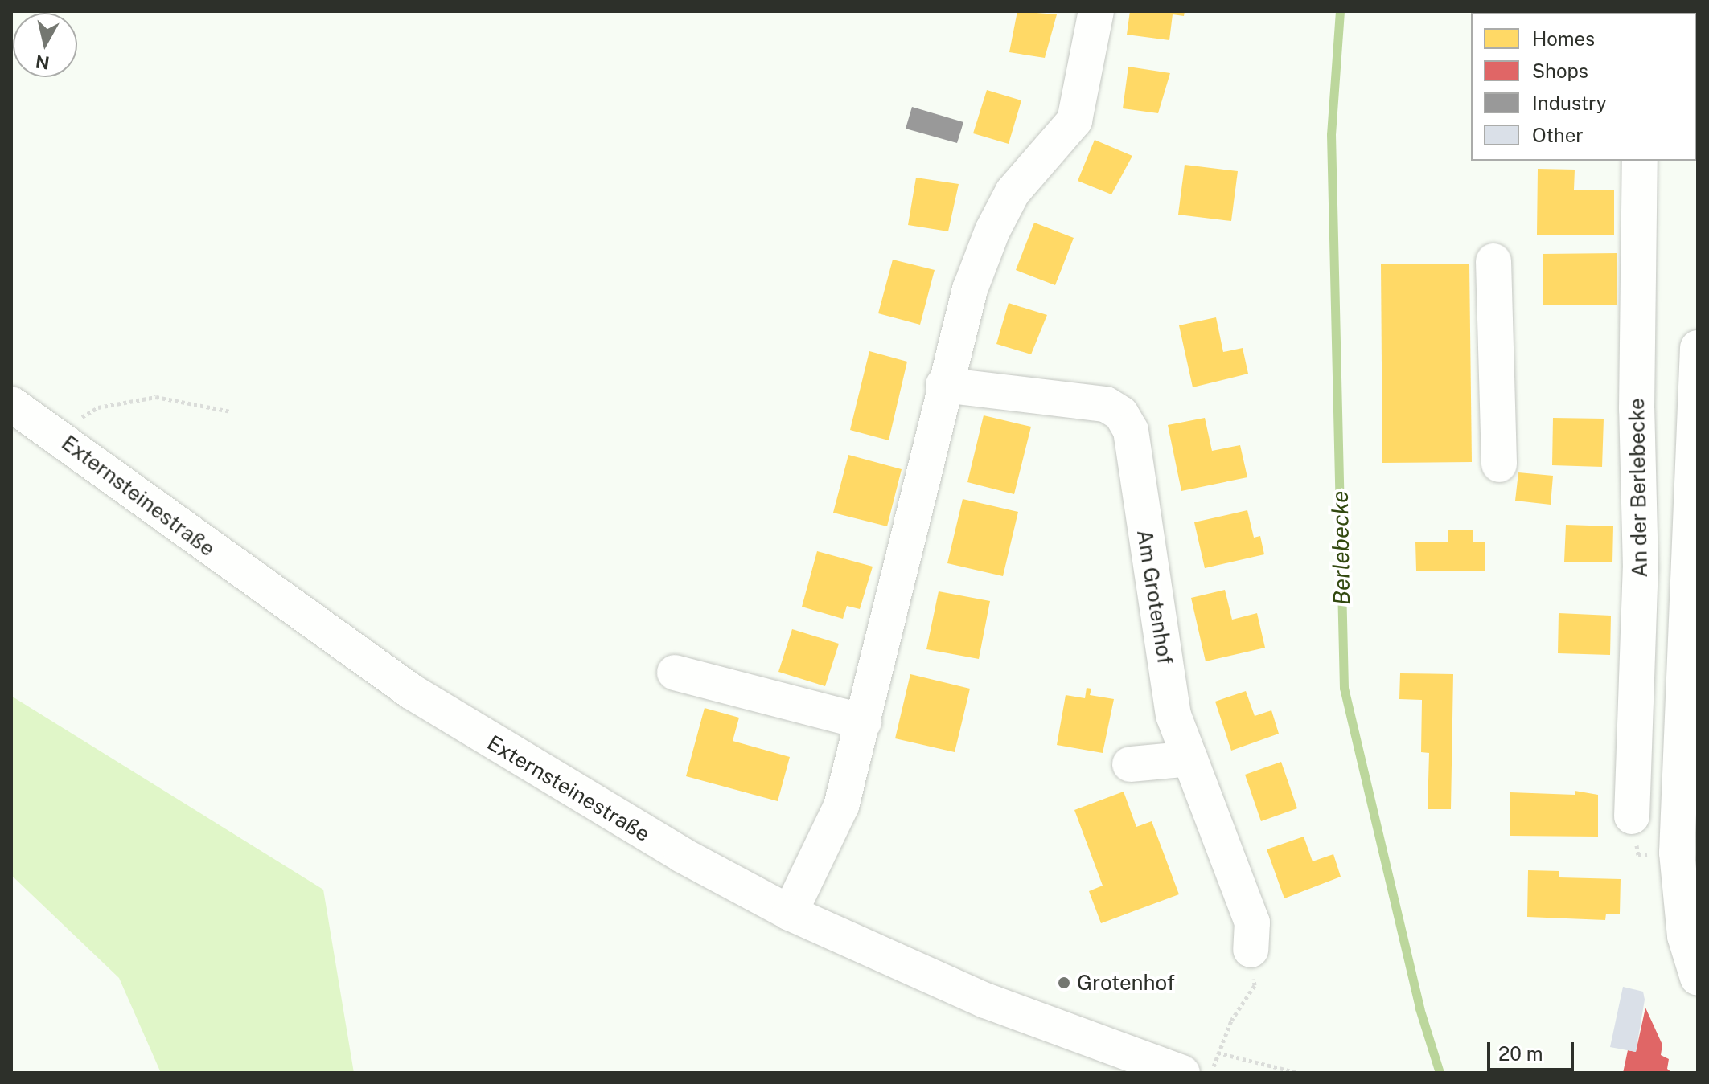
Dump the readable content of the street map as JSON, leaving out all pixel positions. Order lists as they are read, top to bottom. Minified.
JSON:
{"streets":{"main road":["An der Berlebecke","Externsteinestraße","Am Grotenhof"]},"water":["Berlebecke"],"places":["Grotenhof"],"legend":["Homes","Shops","Industry","Other"],"scale_bar":"20 m","north":"bottom"}
